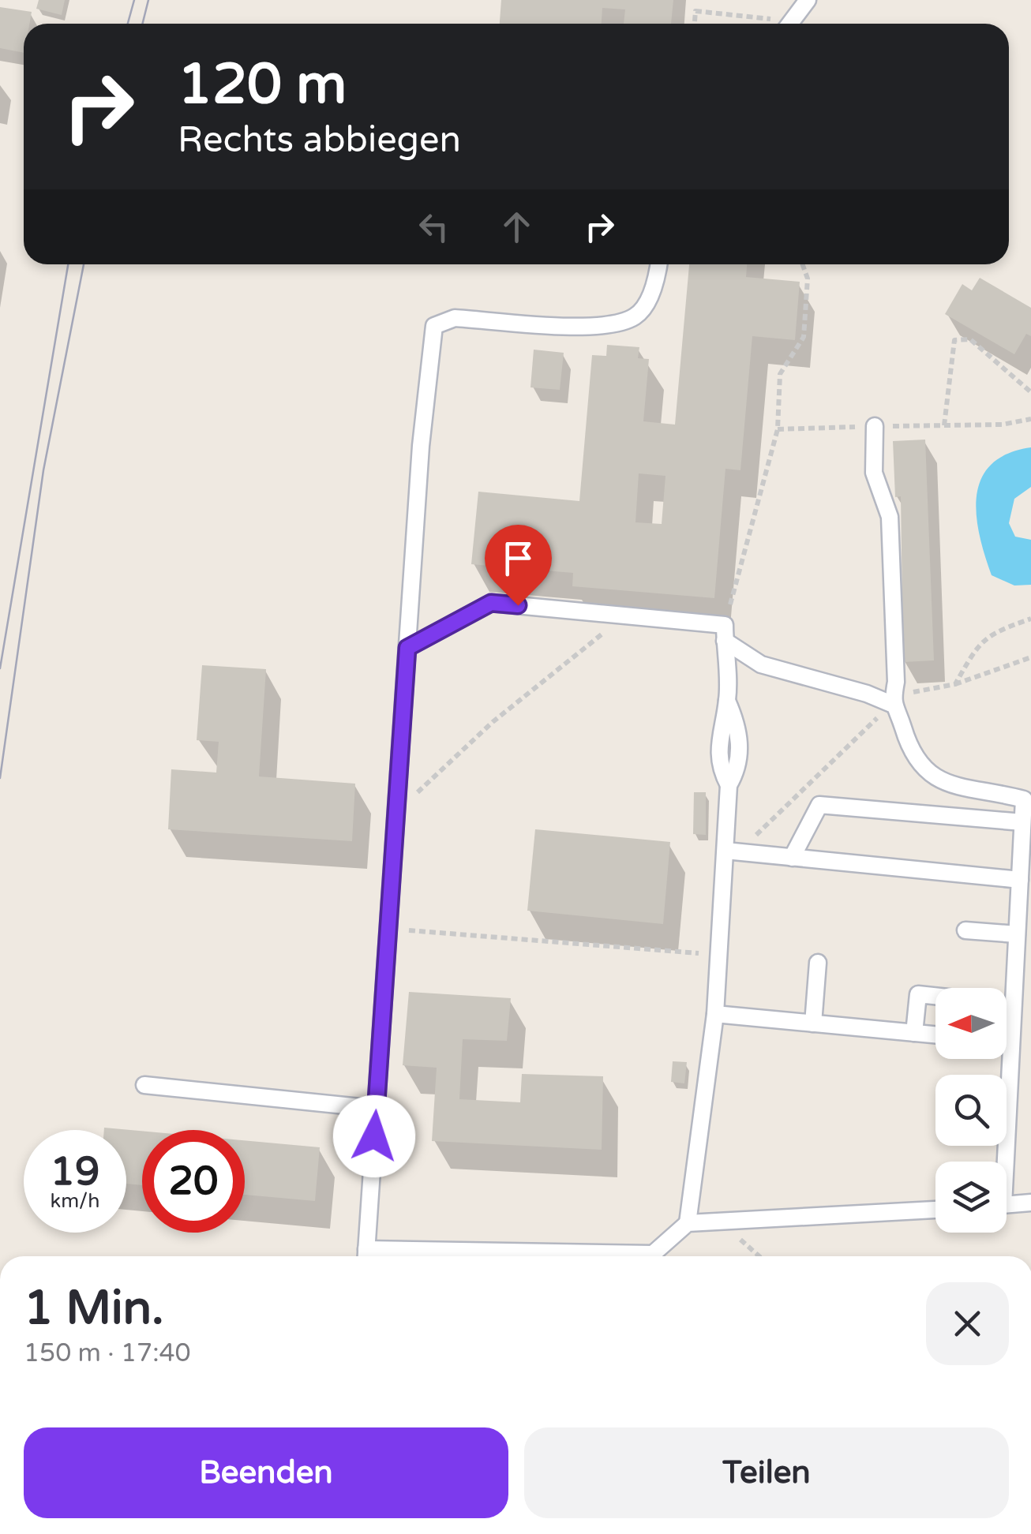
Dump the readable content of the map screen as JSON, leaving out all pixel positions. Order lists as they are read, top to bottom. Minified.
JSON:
{"north":"left","page":{"turn":["120 m","Rechts abbiegen"],"speed":"19 km/h","limit":"20","heading":["1 Min.","150 m · 17:40"],"buttons":["Beenden","Teilen"]}}
